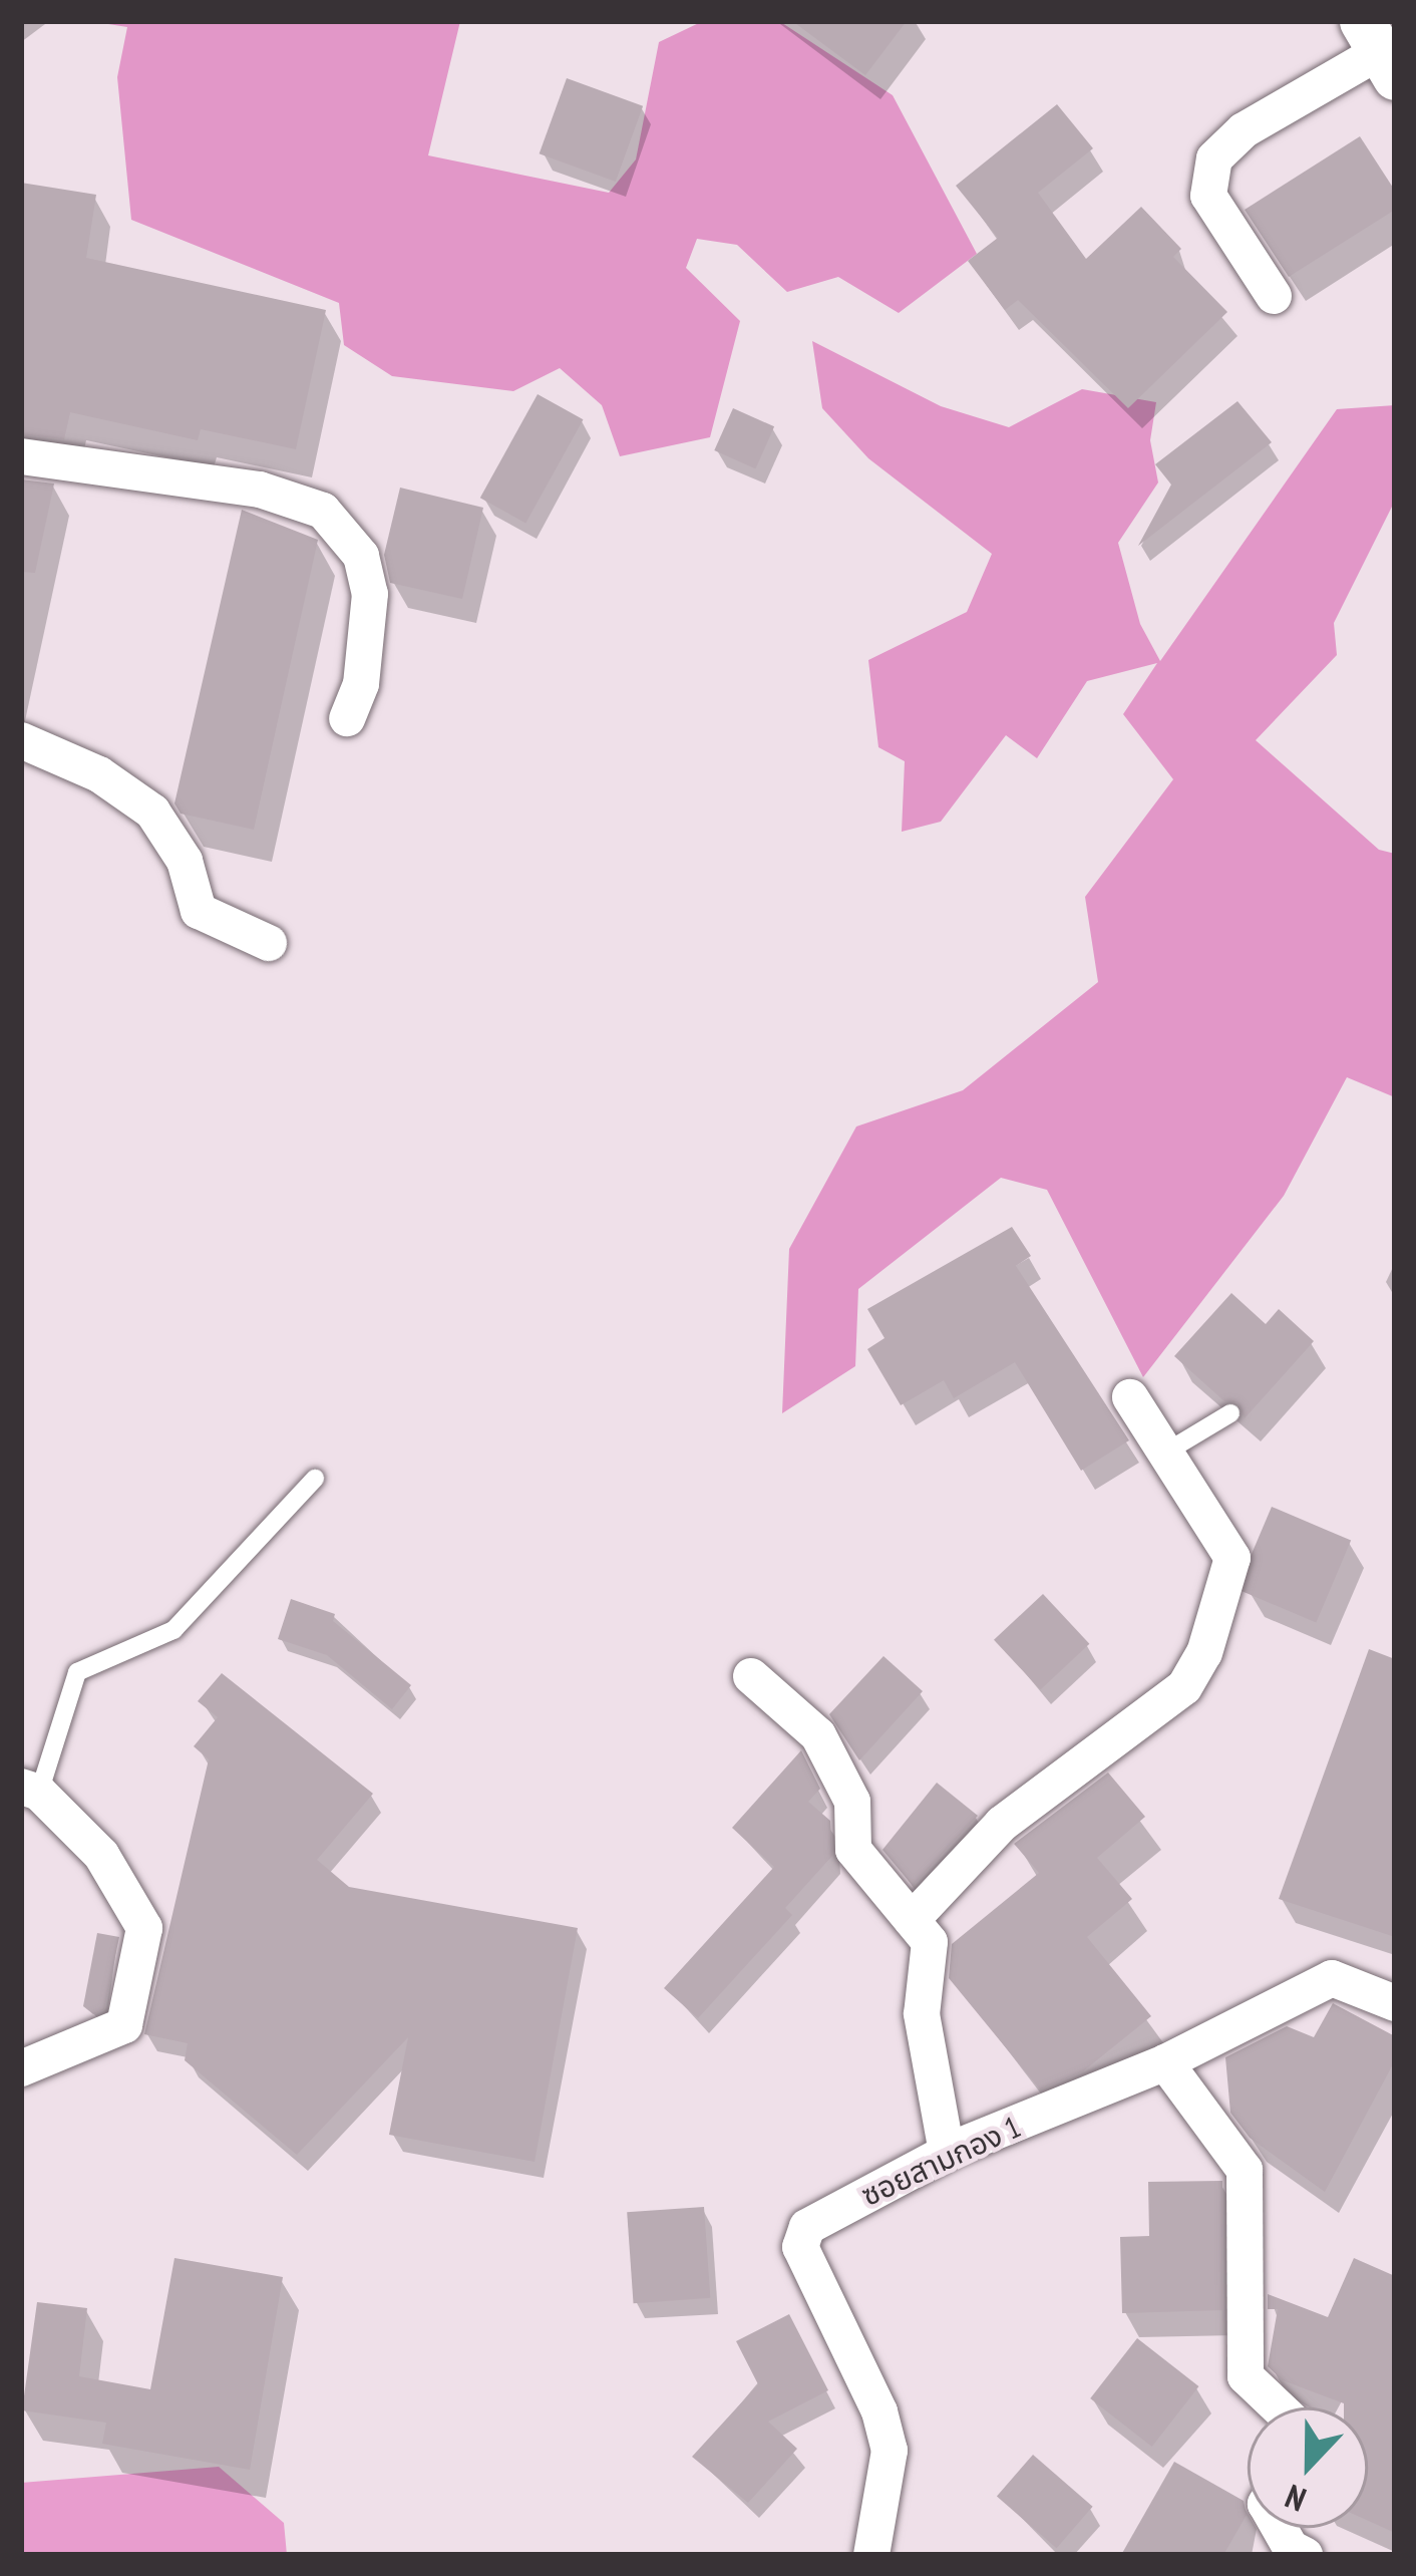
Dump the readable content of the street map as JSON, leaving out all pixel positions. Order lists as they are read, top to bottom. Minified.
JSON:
{"streets":{"street":["ซอยสามกอง 1"]},"north":"bottom"}
